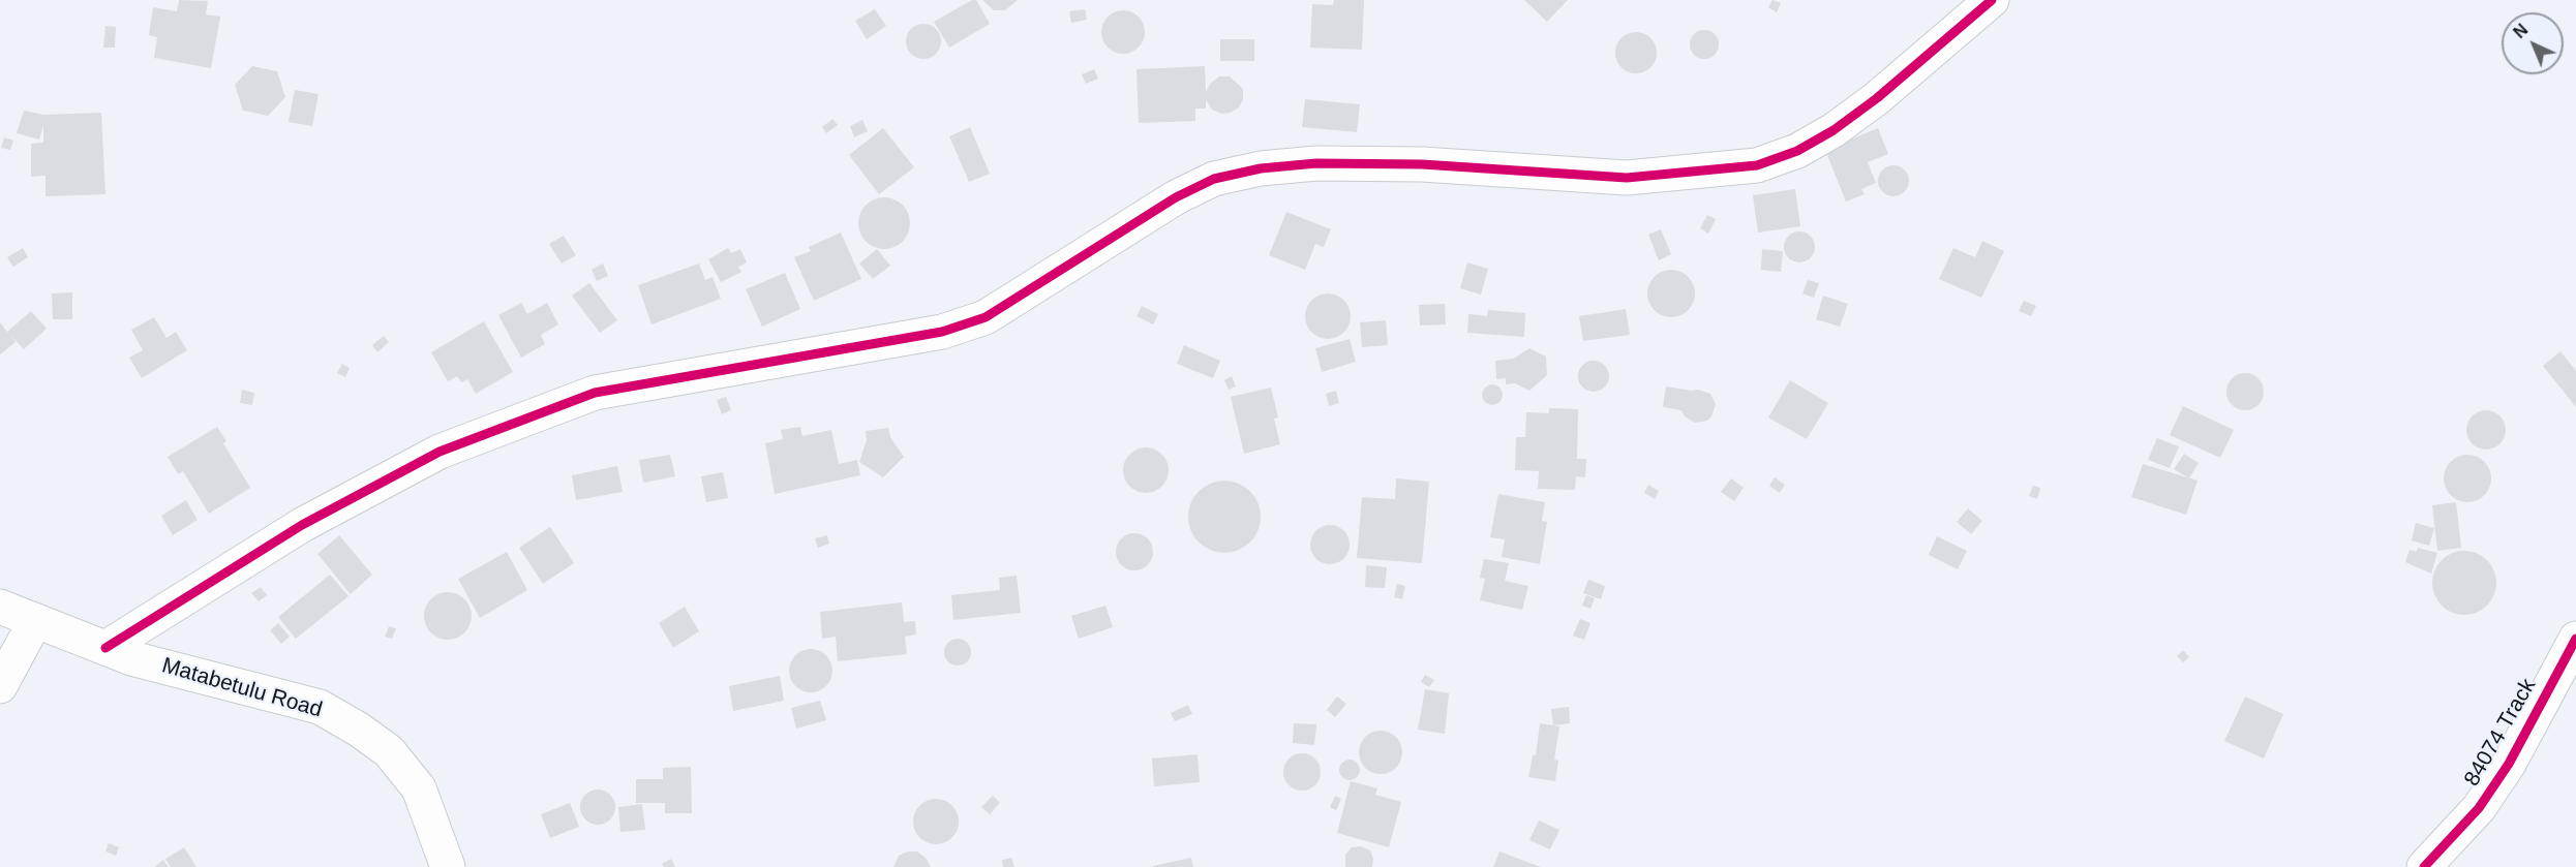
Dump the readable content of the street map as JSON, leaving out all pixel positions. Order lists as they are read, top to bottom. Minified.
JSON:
{"streets":{"street":["Matabetulu Road","84074 Track"]},"north":"top left"}
